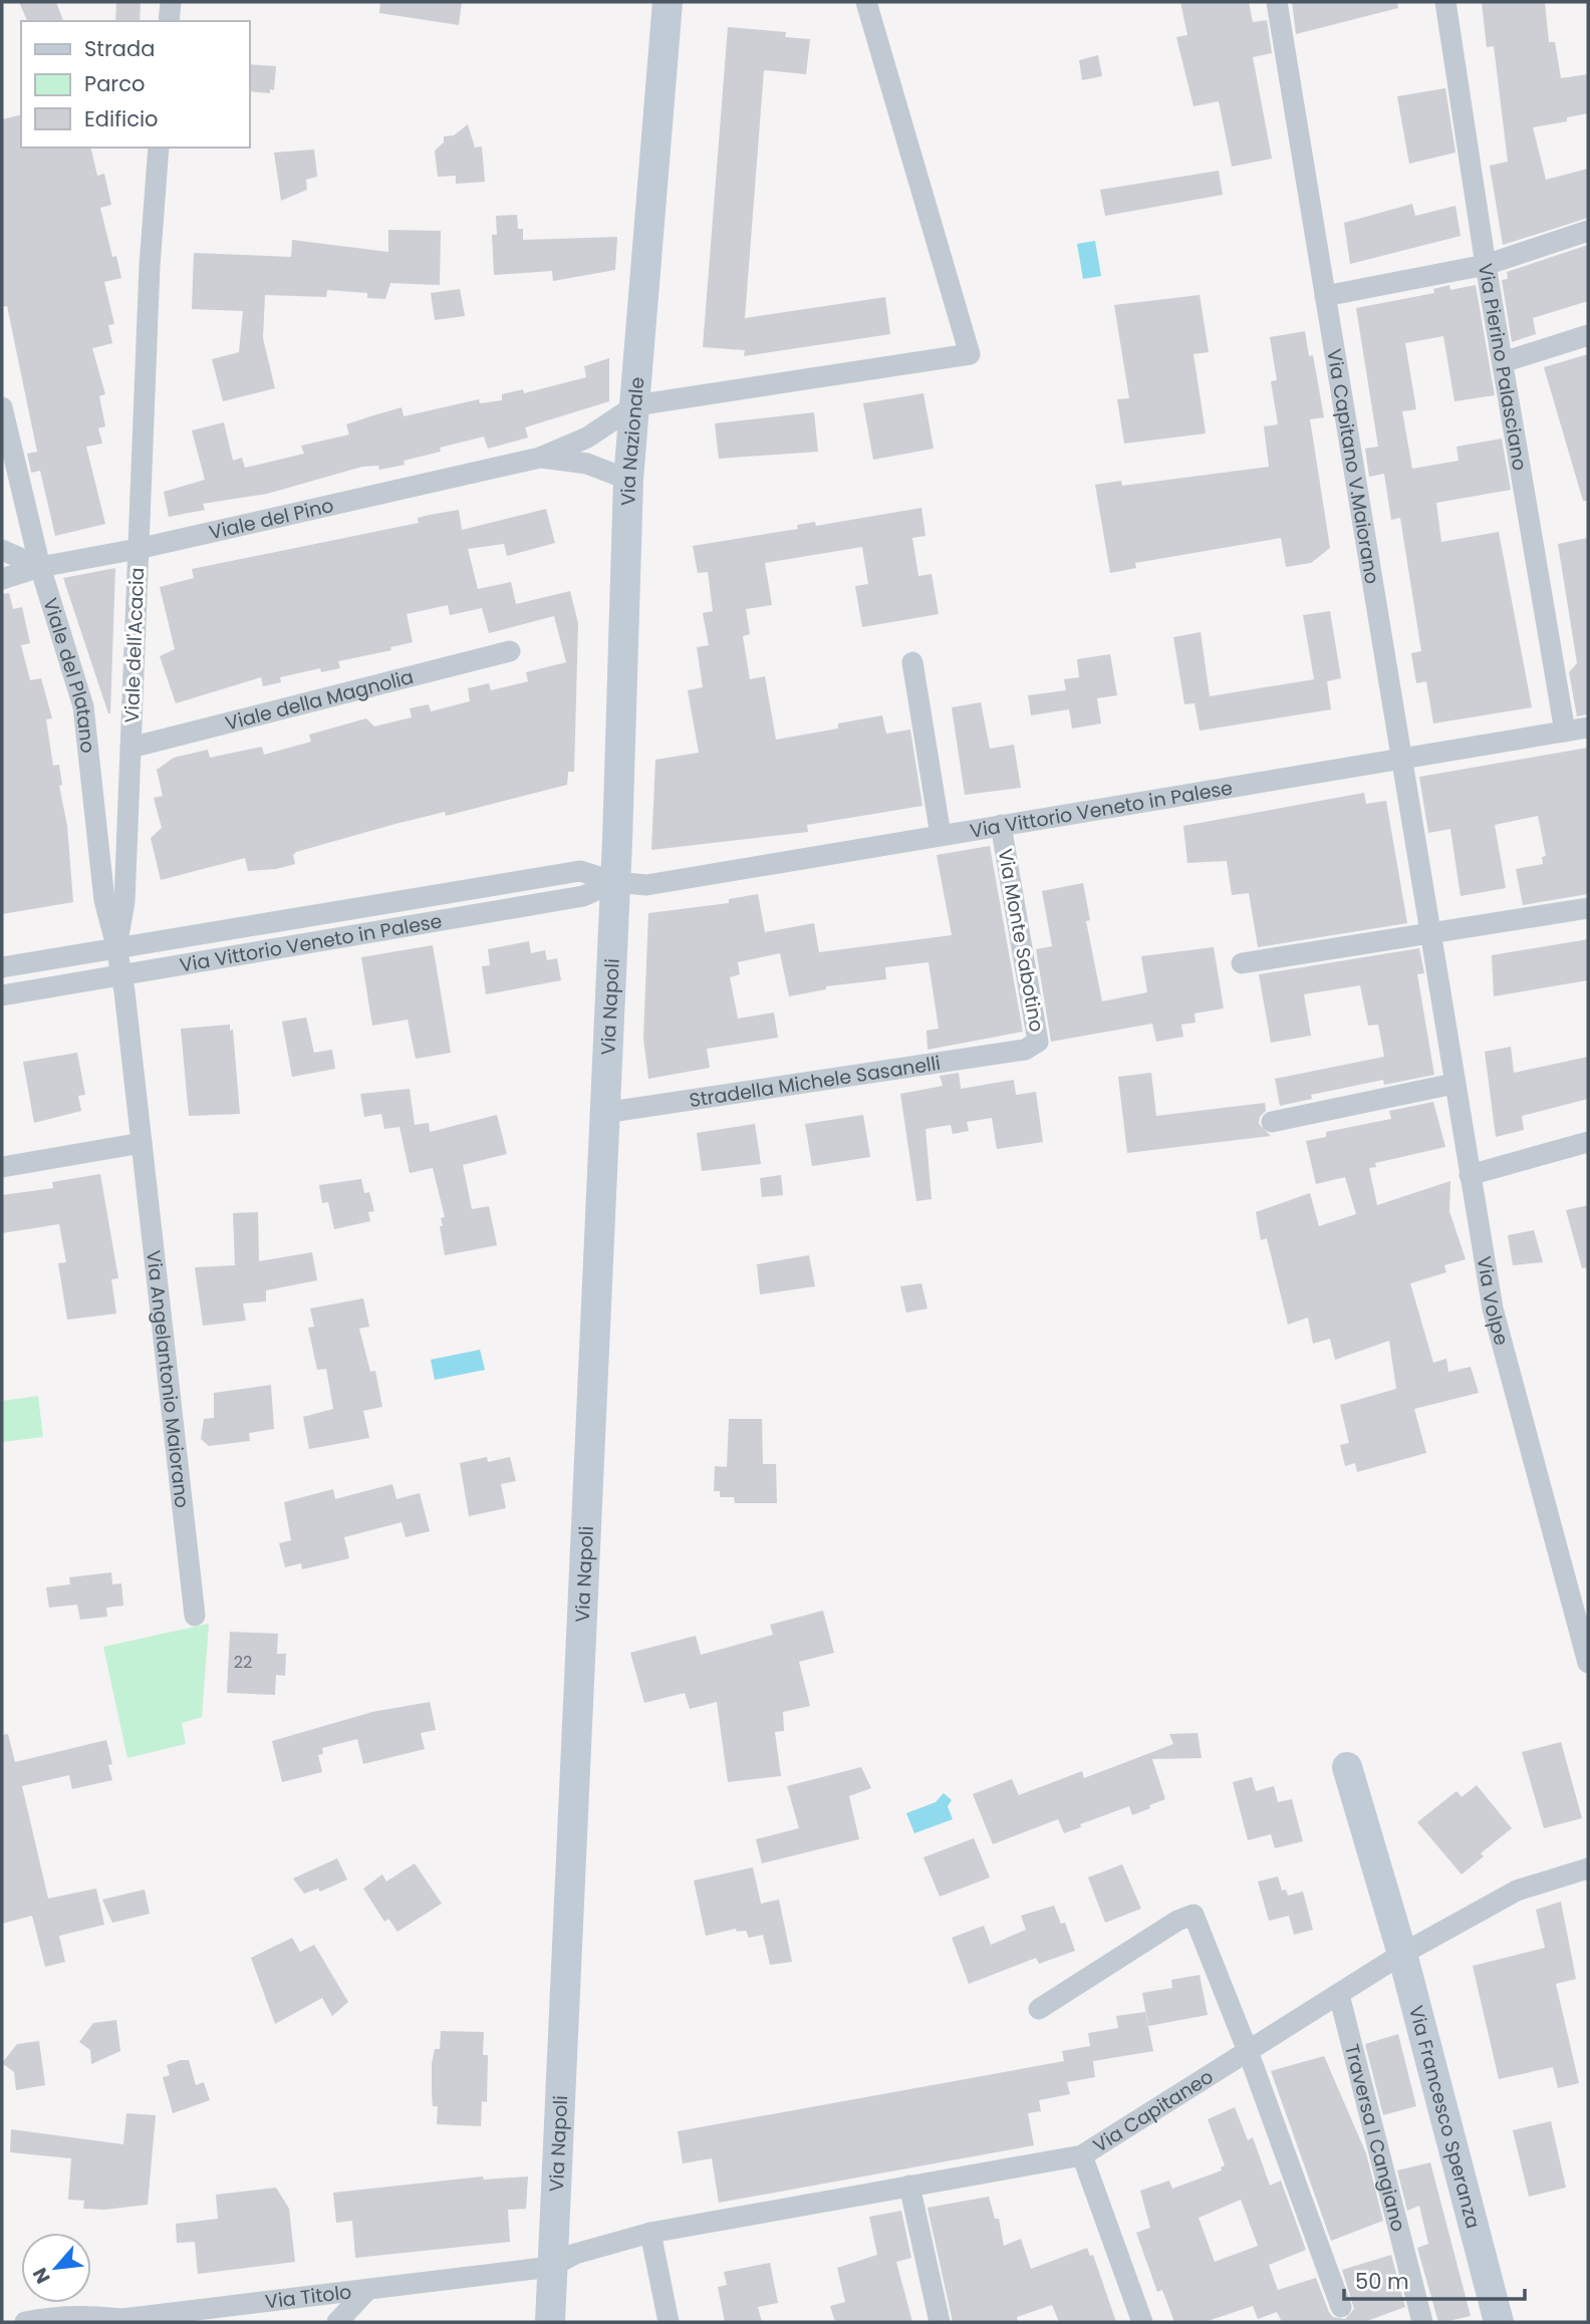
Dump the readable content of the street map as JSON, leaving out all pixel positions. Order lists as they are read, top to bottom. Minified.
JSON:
{"streets":{"street":["Via Pierino Palasciano","Via Nazionale","Via Capitano V.Maiorano","Viale del Pino","Viale dell'Acacia","Viale del Platano","Viale della Magnolia","Via Vittorio Veneto in Palese","Via Monte Sabotino","Via Napoli","Stradella Michele Sasanelli","Via Volpe","Via Angelantonio Maiorano","Via Capitaneo","Via Francesco Speranza","Traversa I Cangiano","Via Titolo"]},"crossings":[["Via Pierino Palasciano","Via Vittorio Veneto in Palese"],["Via Nazionale","Viale del Pino"],["Via Nazionale","Via Vittorio Veneto in Palese"],["Via Nazionale","Via Napoli"],["Via Capitano V.Maiorano","Via Vittorio Veneto in Palese"],["Via Capitano V.Maiorano","Via Volpe"],["Viale del Pino","Viale dell'Acacia"],["Viale del Pino","Viale del Platano"],["Viale dell'Acacia","Viale del Platano"],["Viale dell'Acacia","Viale della Magnolia"],["Viale dell'Acacia","Via Vittorio Veneto in Palese"],["Viale dell'Acacia","Via Angelantonio Maiorano"],["Viale del Platano","Via Vittorio Veneto in Palese"],["Via Vittorio Veneto in Palese","Via Monte Sabotino"],["Via Vittorio Veneto in Palese","Via Napoli"],["Via Monte Sabotino","Stradella Michele Sasanelli"],["Via Napoli","Stradella Michele Sasanelli"],["Via Napoli","Via Capitaneo"],["Via Napoli","Via Titolo"],["Via Capitaneo","Via Francesco Speranza"],["Via Capitaneo","Traversa I Cangiano"],["Via Capitaneo","Via Titolo"]],"house_numbers":["22"],"legend":["Strada","Parco","Edificio"],"scale_bar":"50 m","north":"bottom left"}
